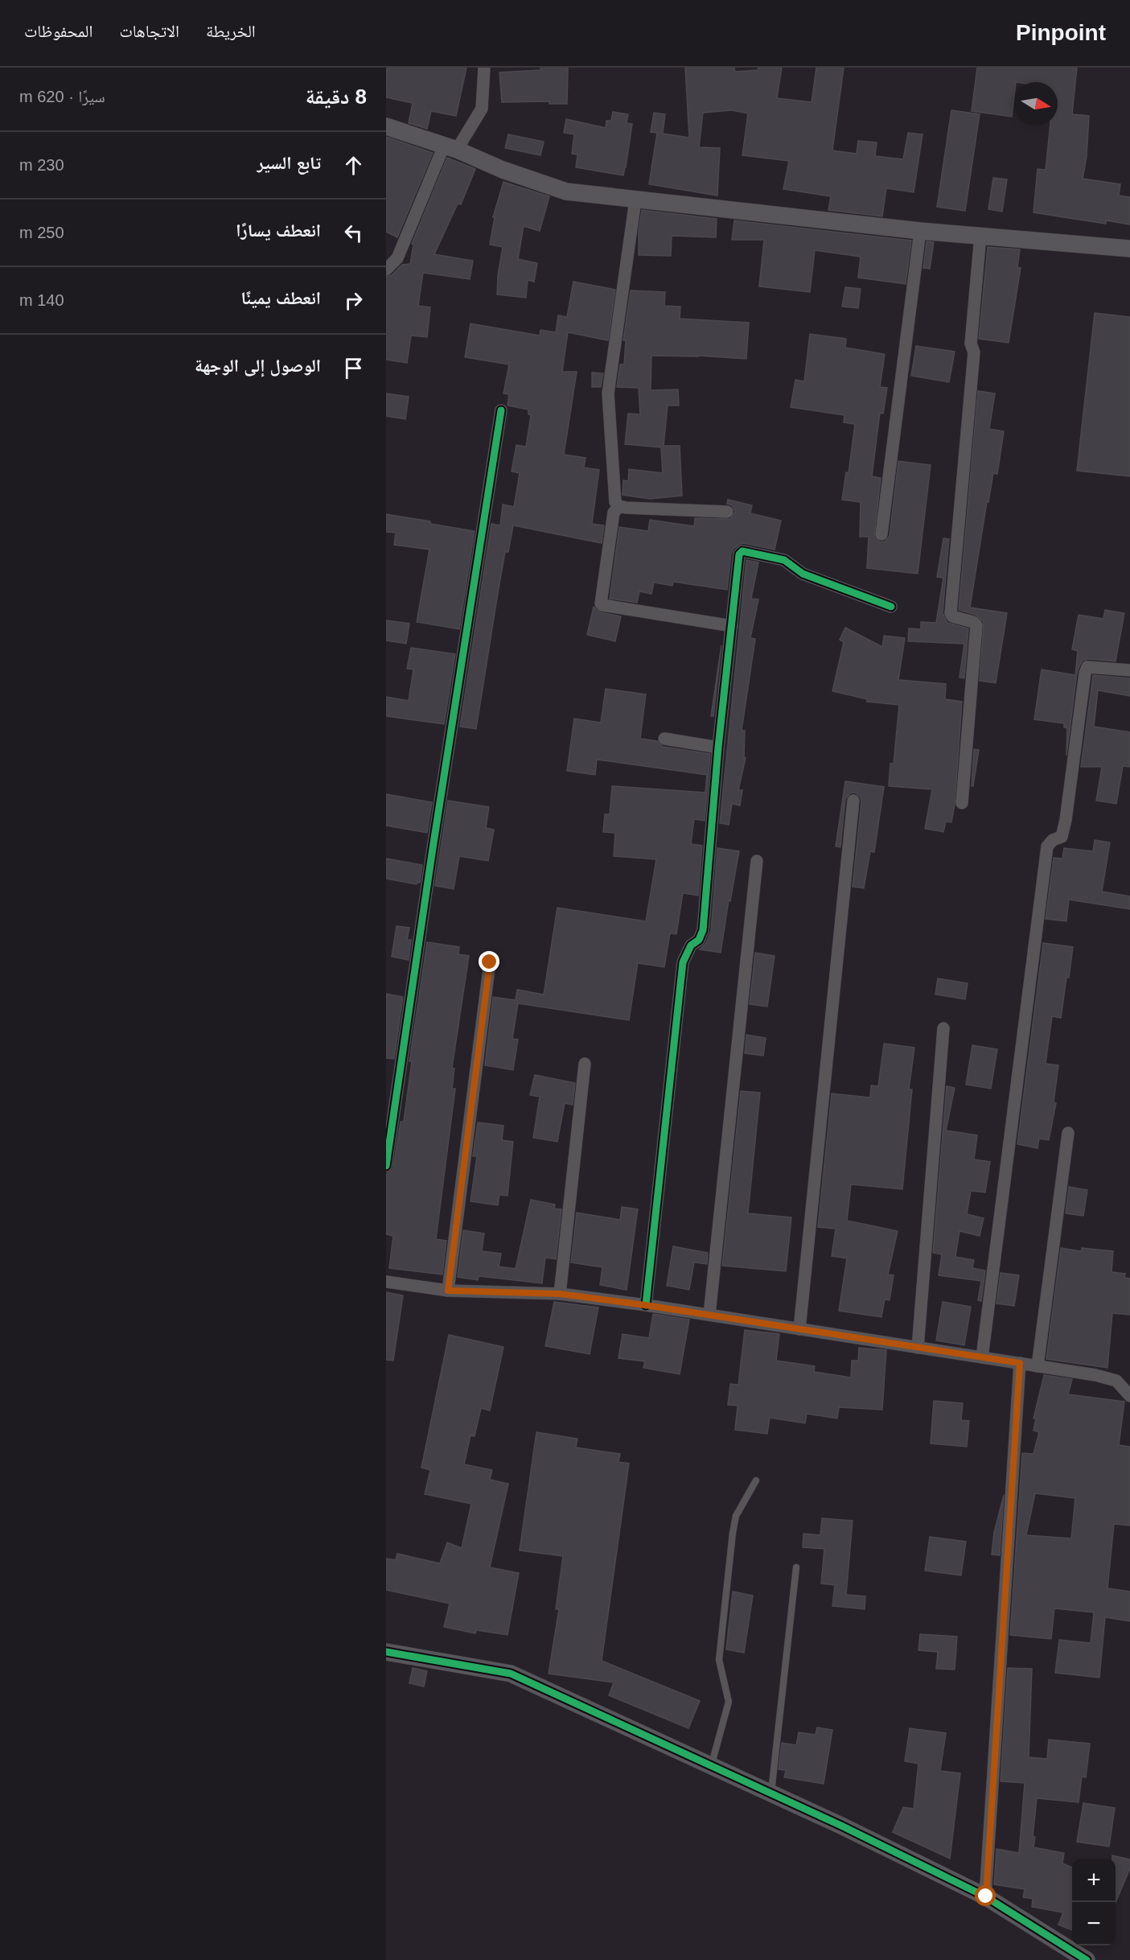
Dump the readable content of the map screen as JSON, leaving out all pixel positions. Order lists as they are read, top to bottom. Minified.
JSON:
{"north":"right","page":{"header":"Pinpoint","nav":["الخريطة","الاتجاهات","المحفوظات"],"heading":["8 دقيقة","سيرًا · 620 m"],"list":[["تابع السير","230 m"],["انعطف يسارًا","250 m"],["انعطف يمينًا","140 m"],"الوصول إلى الوجهة"],"map_buttons":["+","−"]}}
